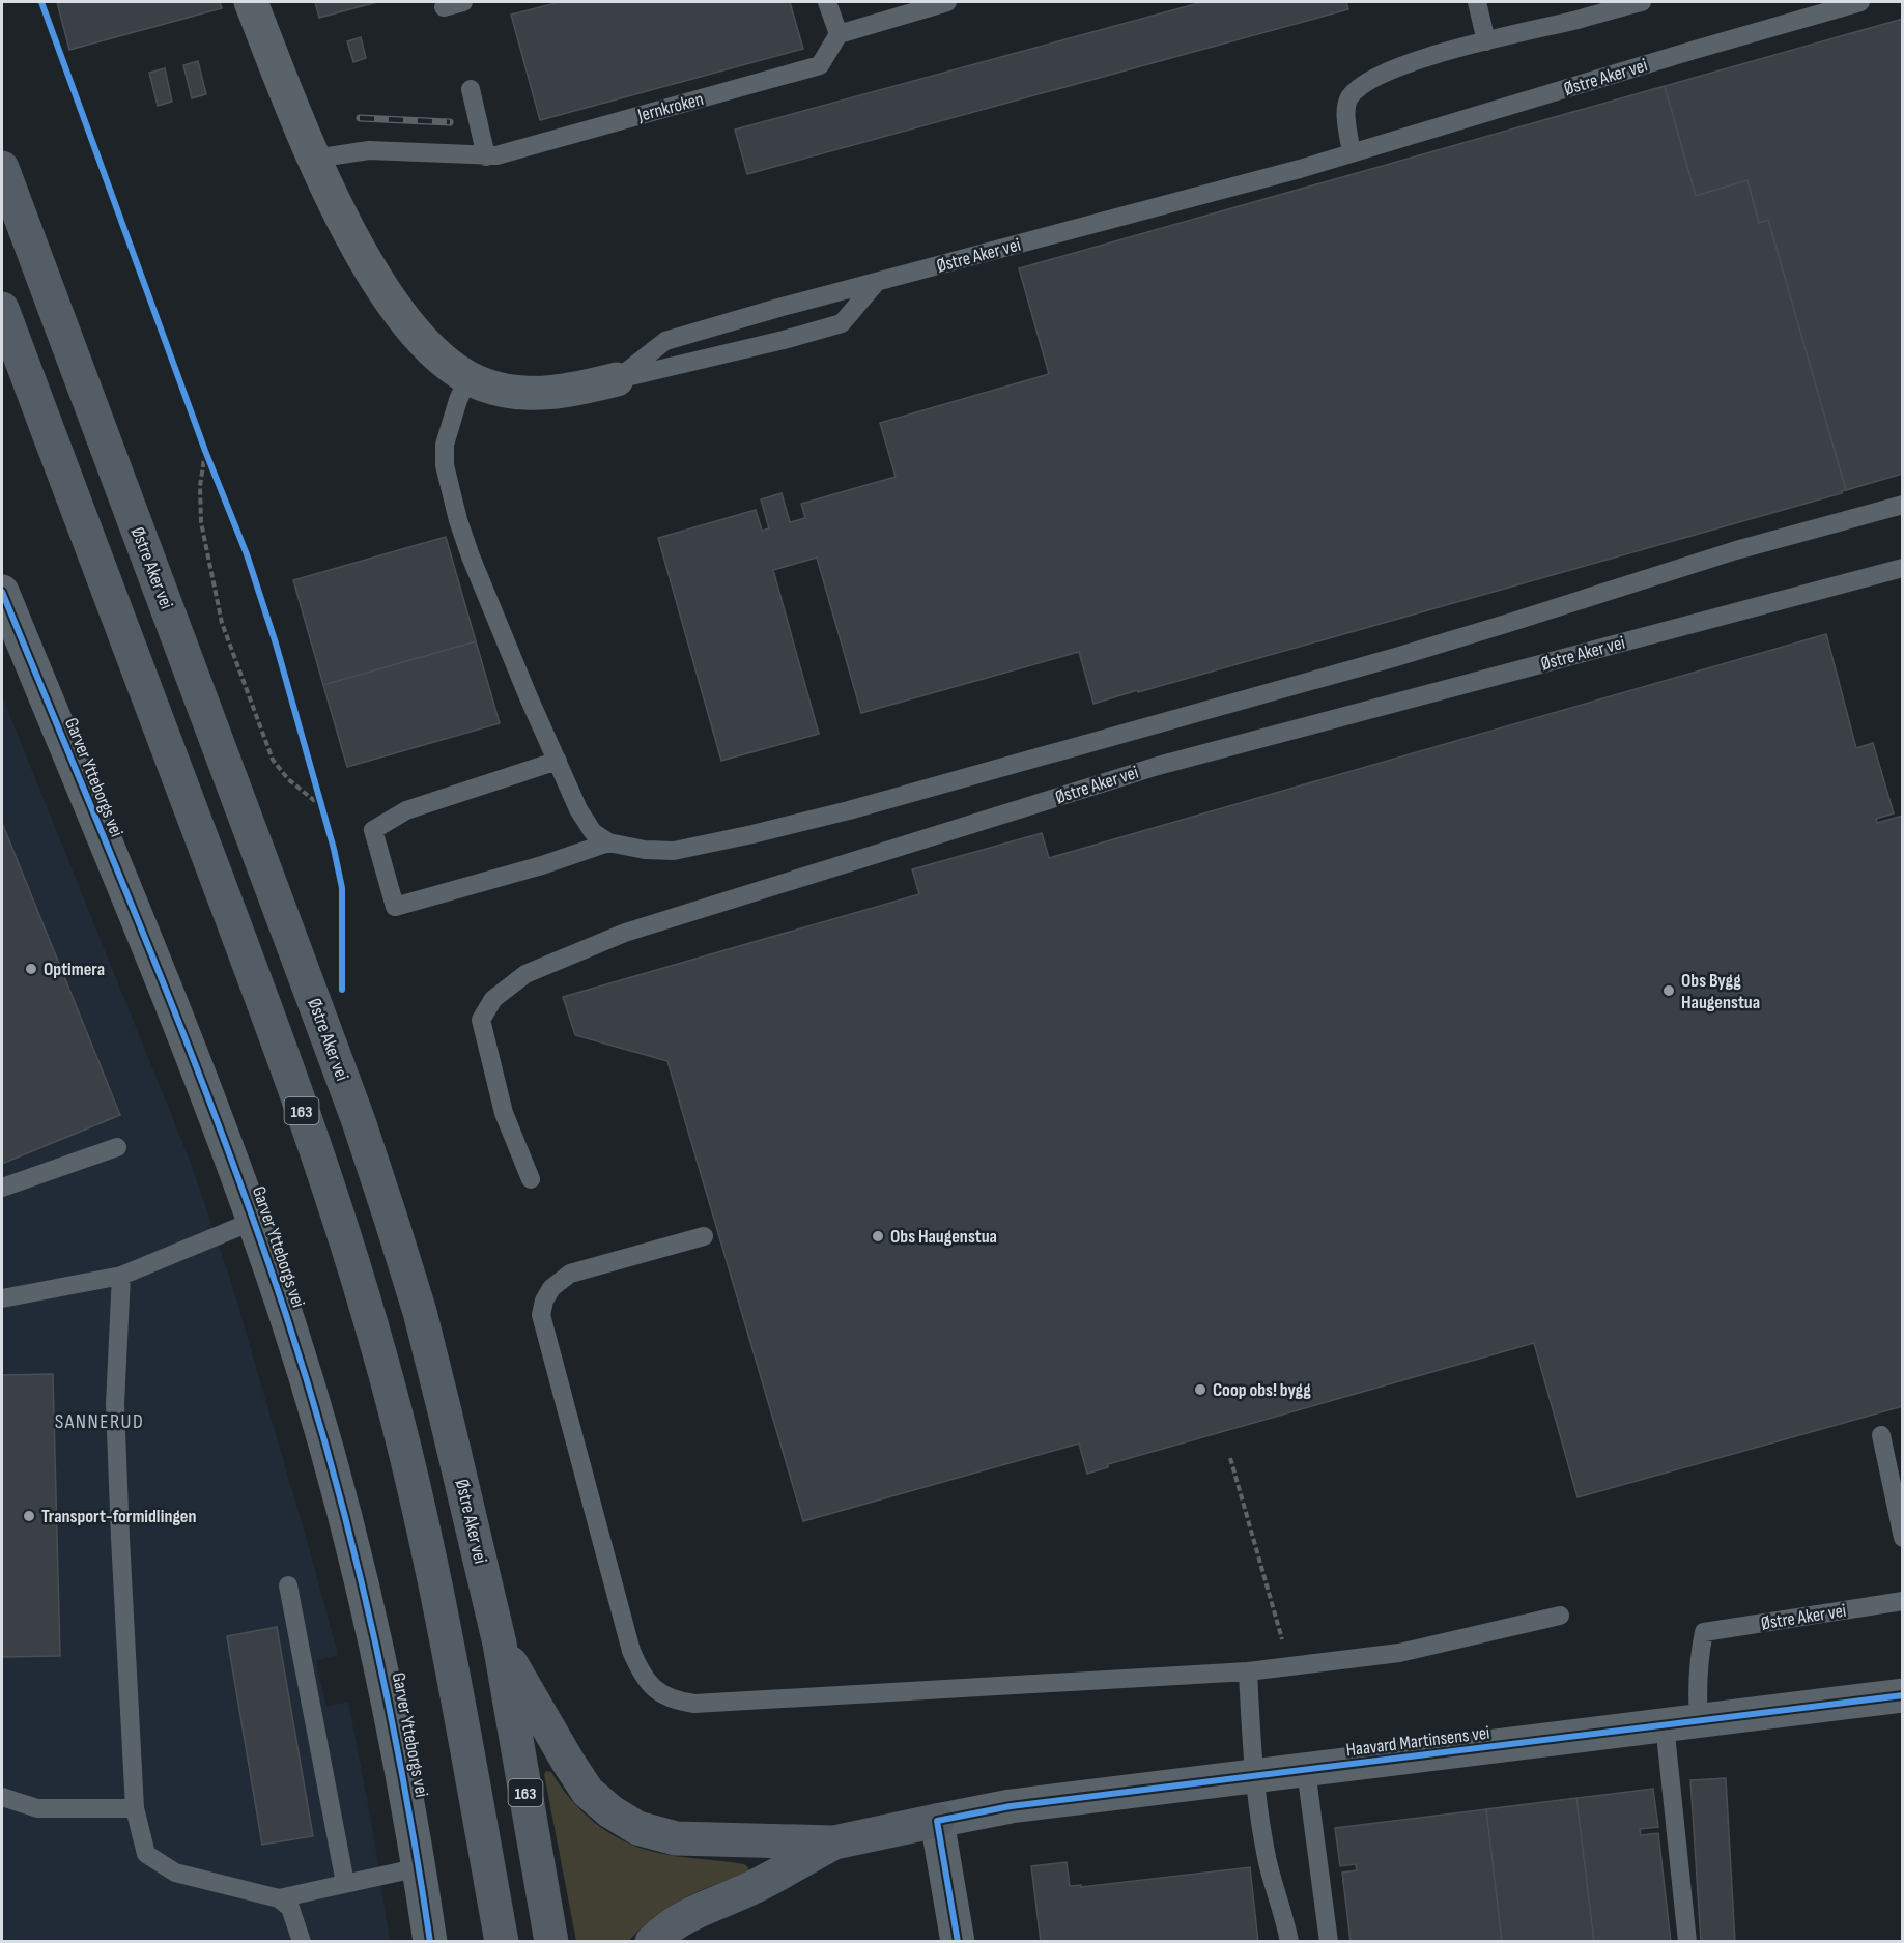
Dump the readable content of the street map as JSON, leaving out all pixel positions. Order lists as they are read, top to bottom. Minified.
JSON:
{"streets":{"highway":["Østre Aker vei","163"],"street":["Garver Ytteborgs vei","Haavard Martinsens vei"],"lane":["Jernkroken"]},"crossings":[["Østre Aker vei","Haavard Martinsens vei"]],"districts":["SANNERUD"],"places":["Optimera","Obs Bygg Haugenstua","Obs Haugenstua","Coop obs! bygg","Transport-formidlingen"]}
